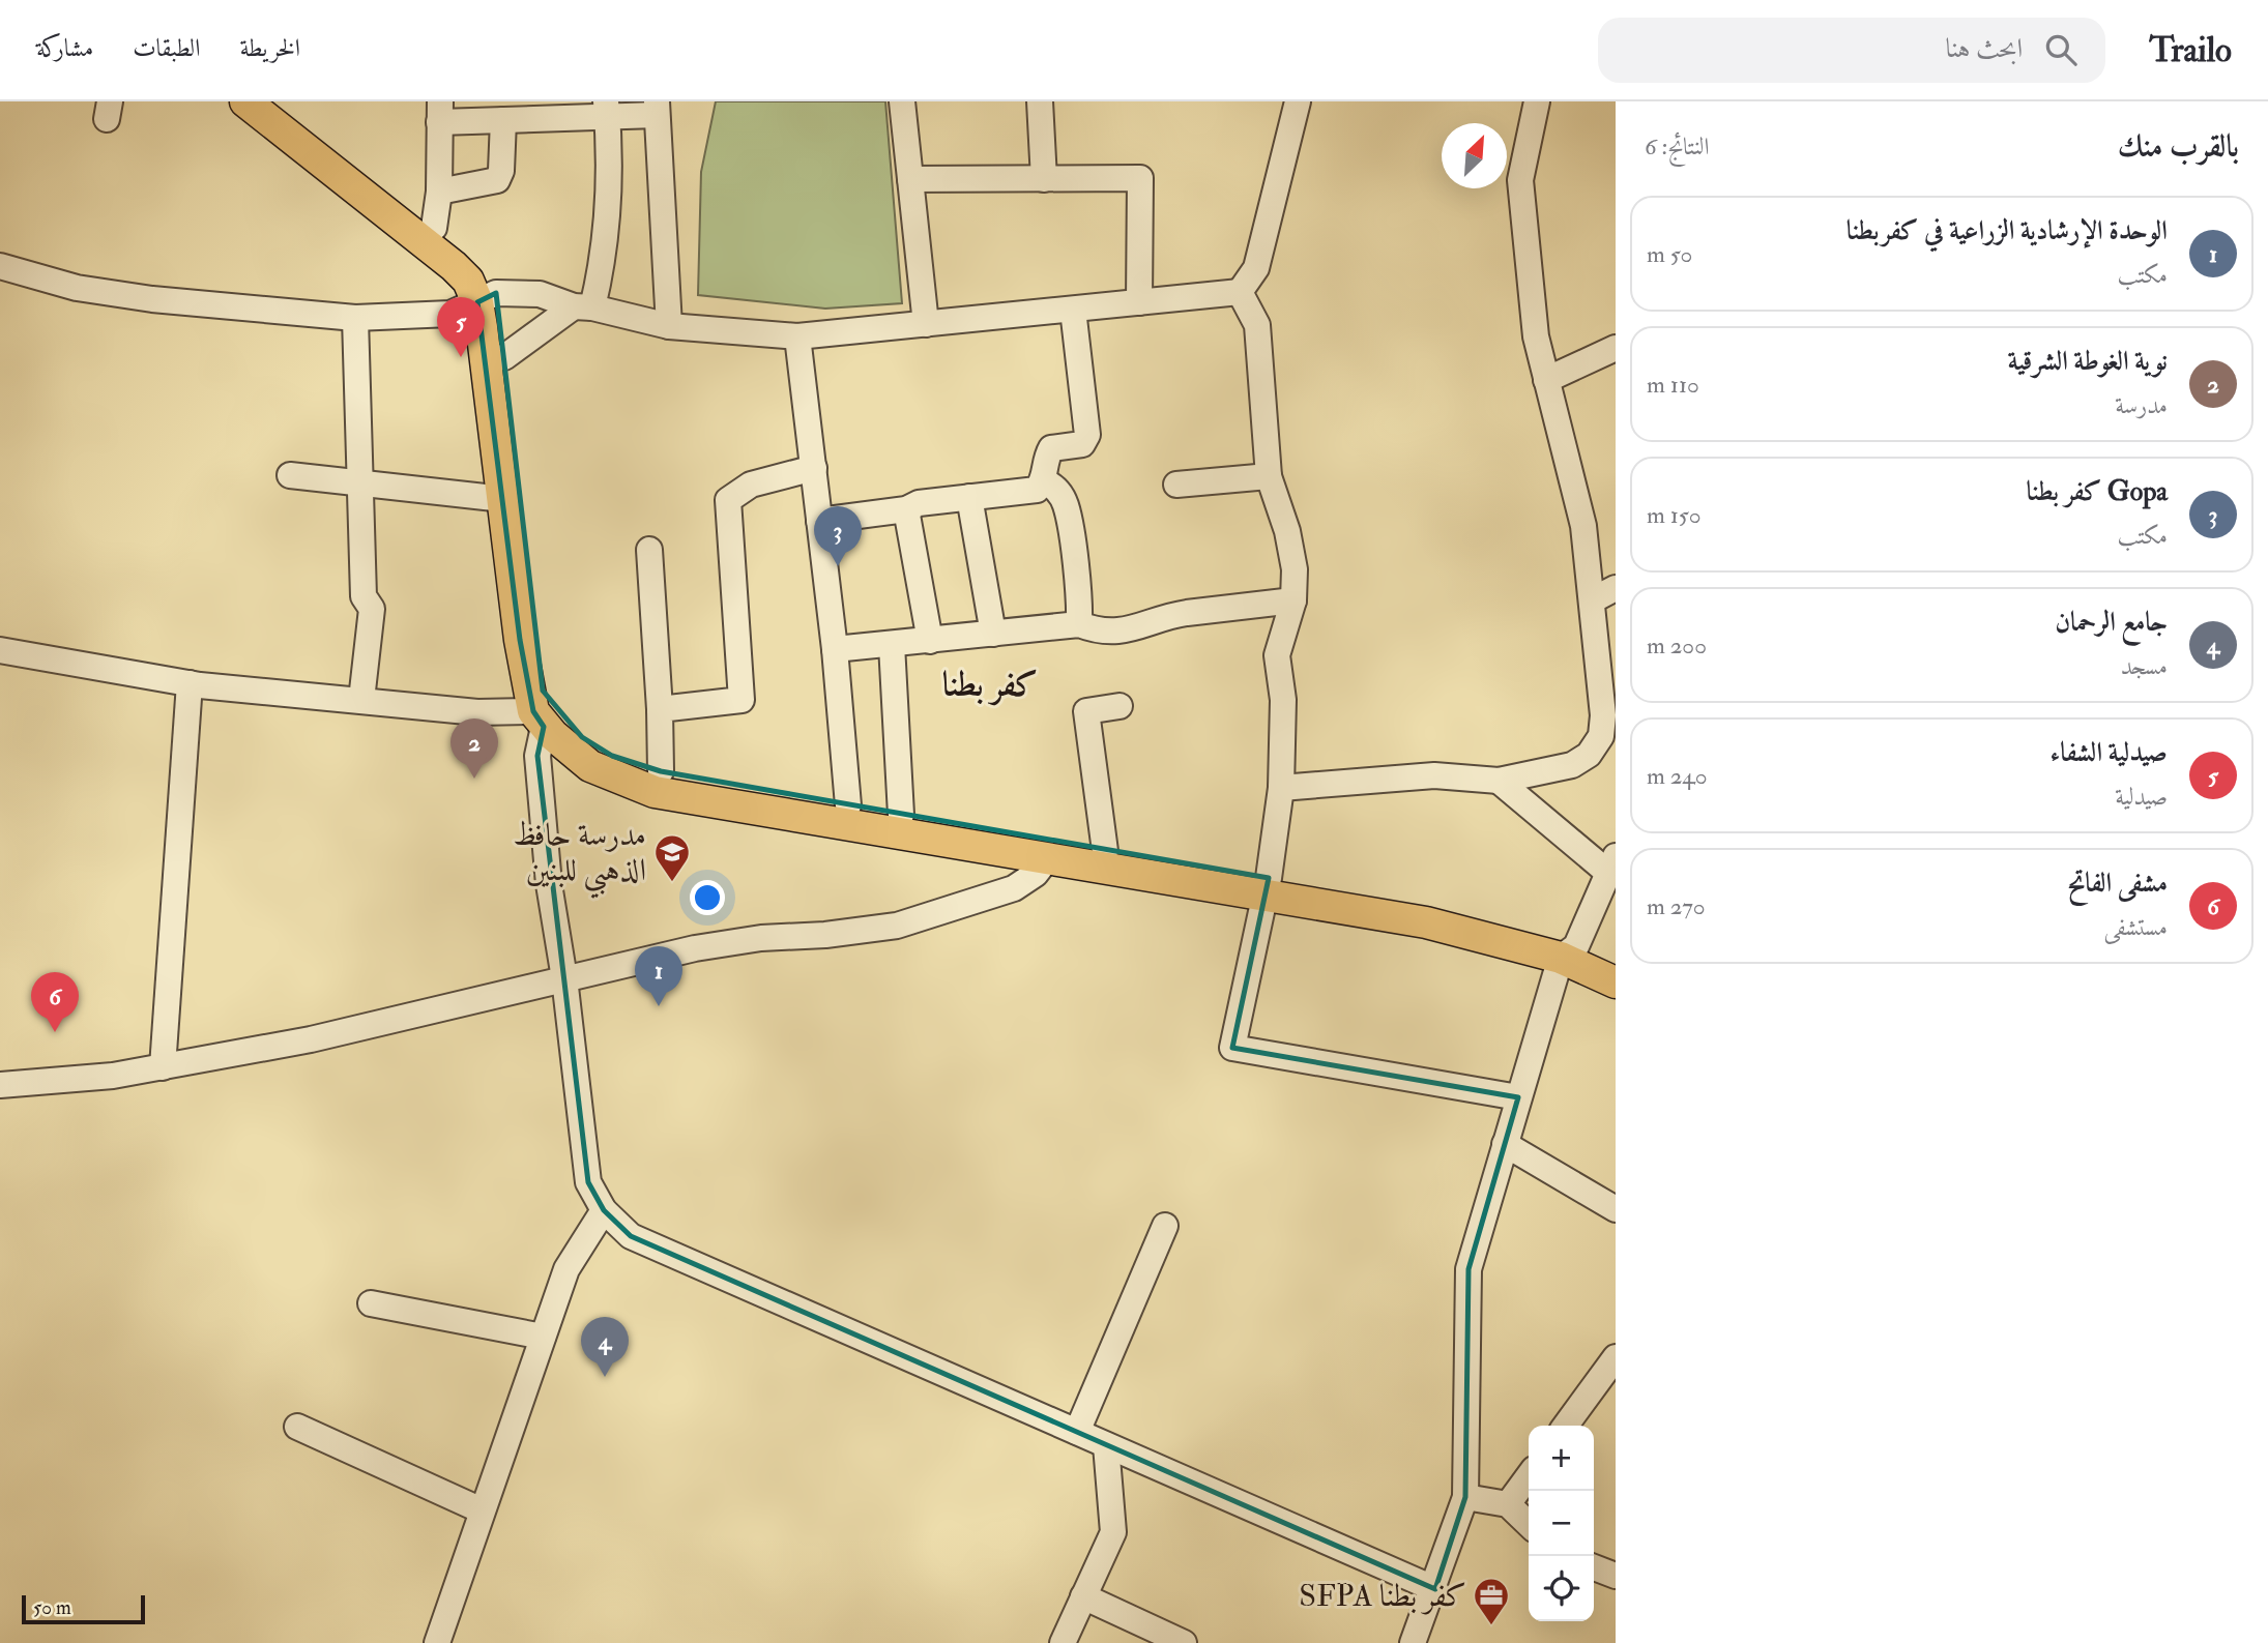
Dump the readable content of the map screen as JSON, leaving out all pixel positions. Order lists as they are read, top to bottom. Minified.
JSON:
{"districts":["كفر بطنا"],"places":{"school or university":["مدرسة حافظ الذهبي للبنين"],"office":["SFPA كفر بطنا"]},"scale_bar":"50 m","north":"top right","page":{"header":"Trailo","search":"ابحث هنا","nav":["الخريطة","الطبقات","مشاركة"],"heading":["بالقرب منك","النتائج: 6"],"list":[{"mark":"1","name":"الوحدة الإرشادية الزراعية في كفربطنا","note":"مكتب","value":"50 m"},{"mark":"2","name":"نوية الغوطة الشرقية","note":"مدرسة","value":"110 m"},{"mark":"3","name":"Gopa كفر بطنا","note":"مكتب","value":"150 m"},{"mark":"4","name":"جامع الرحمان","note":"مسجد","value":"200 m"},{"mark":"5","name":"صيدلية الشفاء","note":"صيدلية","value":"240 m"},{"mark":"6","name":"مشفى الفاتح","note":"مستشفى","value":"270 m"}],"pins":["5","3","2","1","6","4"],"map_buttons":["+","−"],"scale":"50 m"}}
